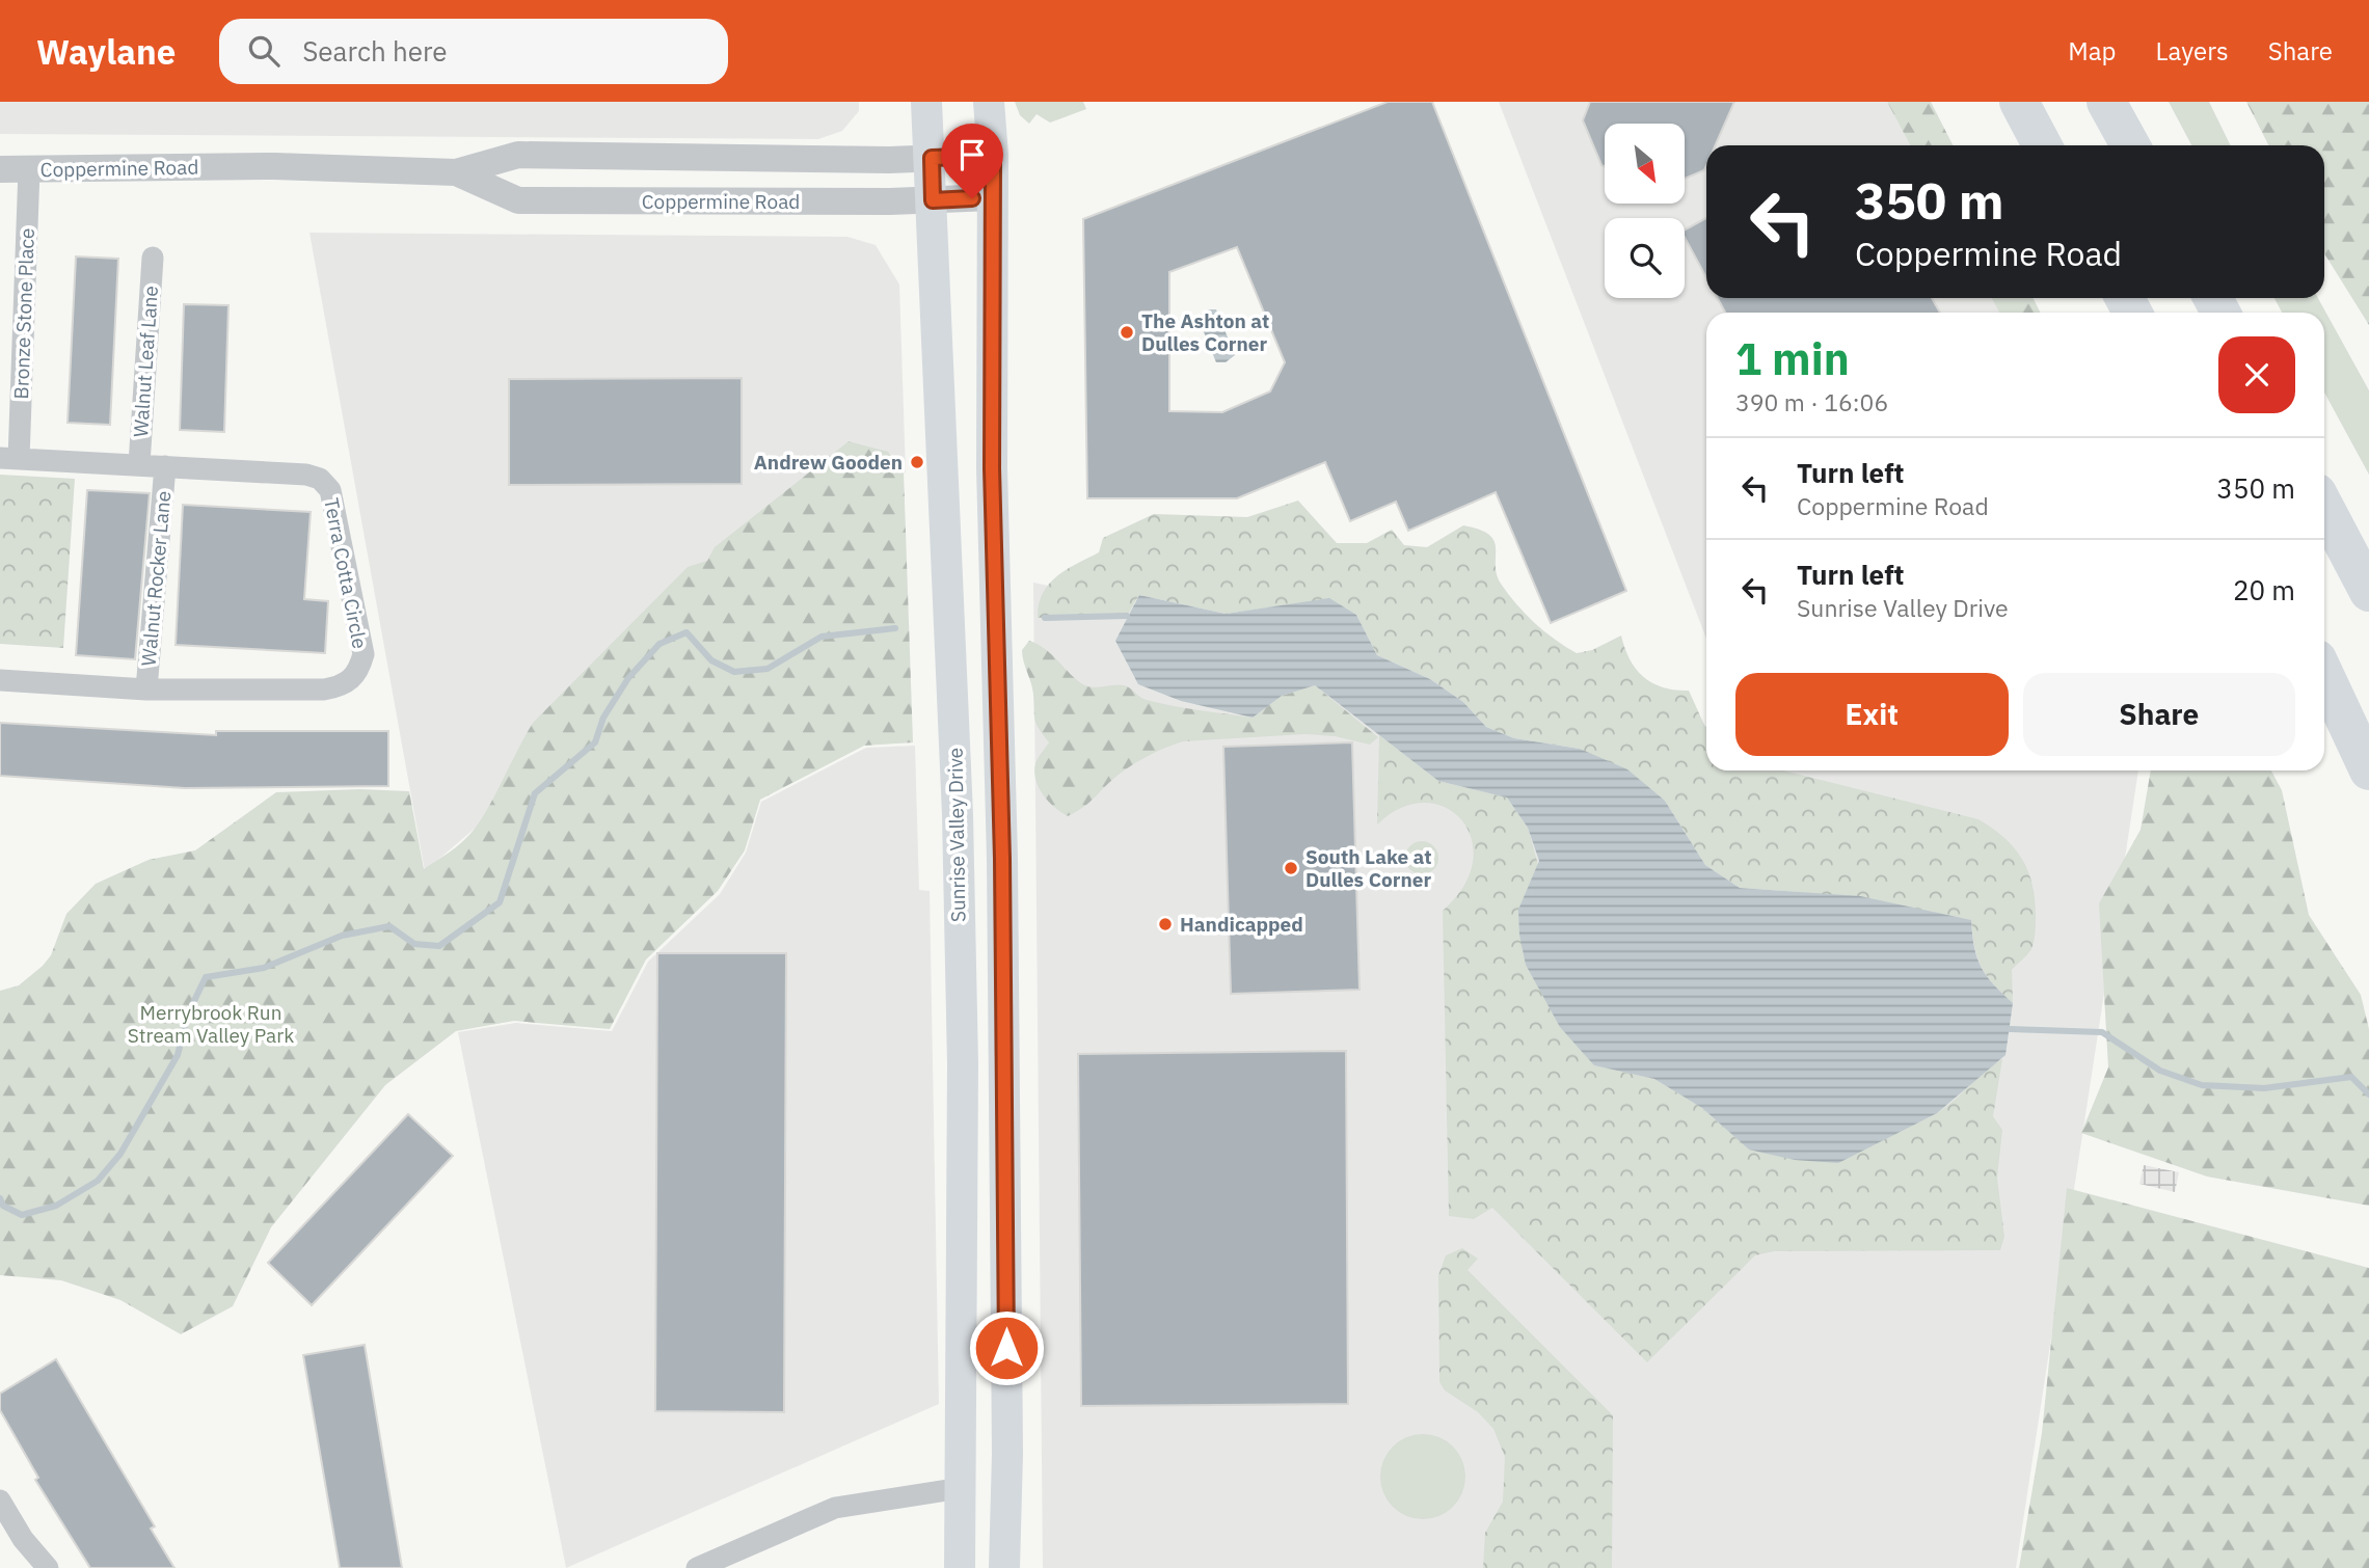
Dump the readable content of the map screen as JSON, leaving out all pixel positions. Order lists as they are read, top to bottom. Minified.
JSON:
{"streets":{"main road":["Sunrise Valley Drive"],"street":["Coppermine Road","Bronze Stone Place","Walnut Leaf Lane","Terra Cotta Circle","Walnut Rocker Lane"]},"crossings":[["Coppermine Road","Bronze Stone Place"],["Coppermine Road","Sunrise Valley Drive"],["Bronze Stone Place","Terra Cotta Circle"],["Walnut Leaf Lane","Terra Cotta Circle"],["Terra Cotta Circle","Walnut Rocker Lane"]],"parks":["Merrybrook Run Stream Valley Park"],"places":["The Ashton at Dulles Corner","Andrew Gooden","South Lake at Dulles Corner","Handicapped"],"north":"bottom right","page":{"header":"Waylane","search":"Search here","nav":["Map","Layers","Share"],"turn":["350 m","Coppermine Road"],"heading":["1 min","390 m · 16:06"],"list":[{"name":"Turn left","note":"Coppermine Road","value":"350 m"},{"name":"Turn left","note":"Sunrise Valley Drive","value":"20 m"}],"buttons":["Exit","Share"]}}
